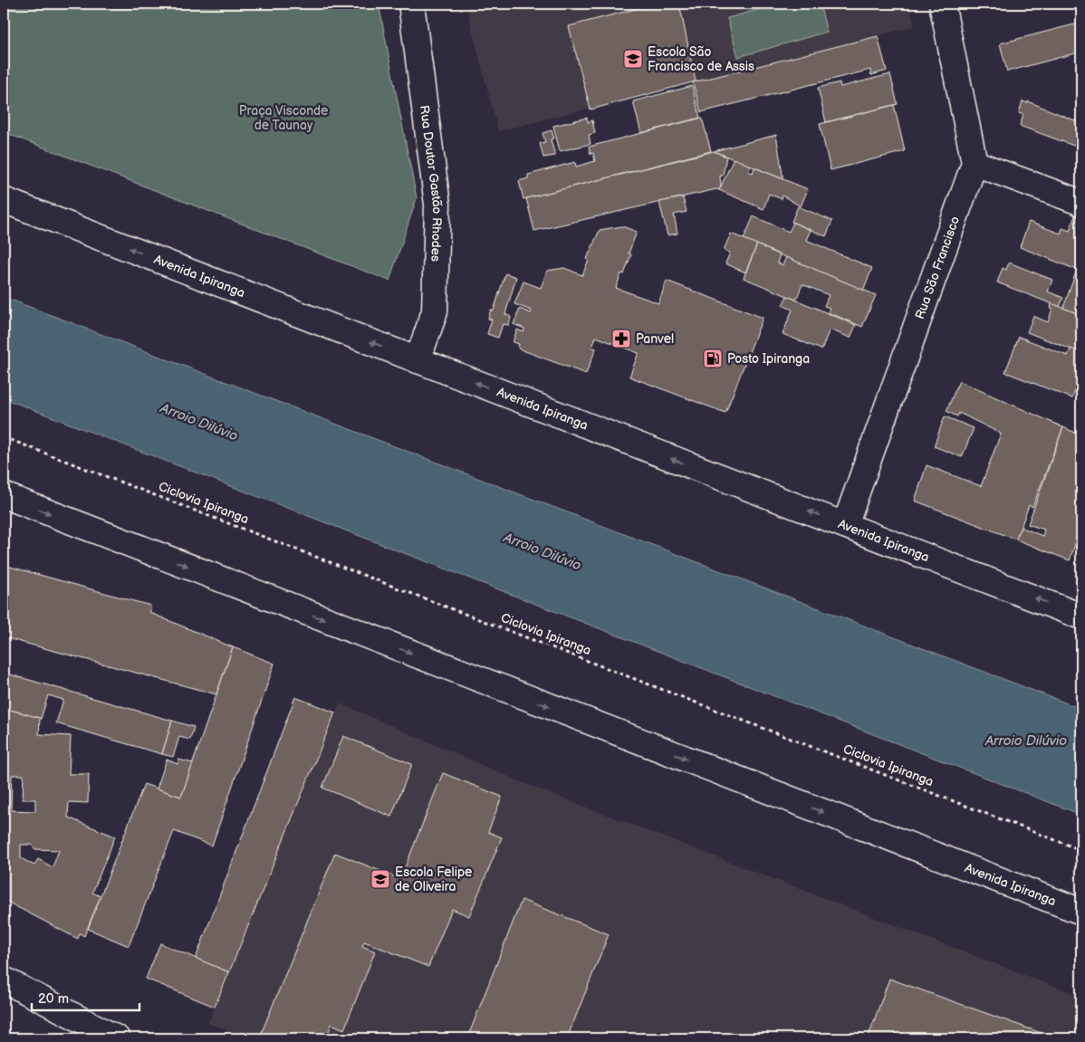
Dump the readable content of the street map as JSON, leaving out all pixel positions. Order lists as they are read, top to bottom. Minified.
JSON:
{"streets":{"main road":["Rua Doutor Gastão Rhodes","Rua São Francisco","Avenida Ipiranga"],"path":["Ciclovia Ipiranga"]},"crossings":[["Rua Doutor Gastão Rhodes","Avenida Ipiranga"],["Rua São Francisco","Avenida Ipiranga"]],"water":["Arroio Dilúvio"],"parks":["Praça Visconde de Taunay"],"places":{"school or university":["Escola São Francisco de Assis","Escola Felipe de Oliveira"],"pharmacy":["Panvel"],"fuel station":["Posto Ipiranga"]},"scale_bar":"20 m"}
